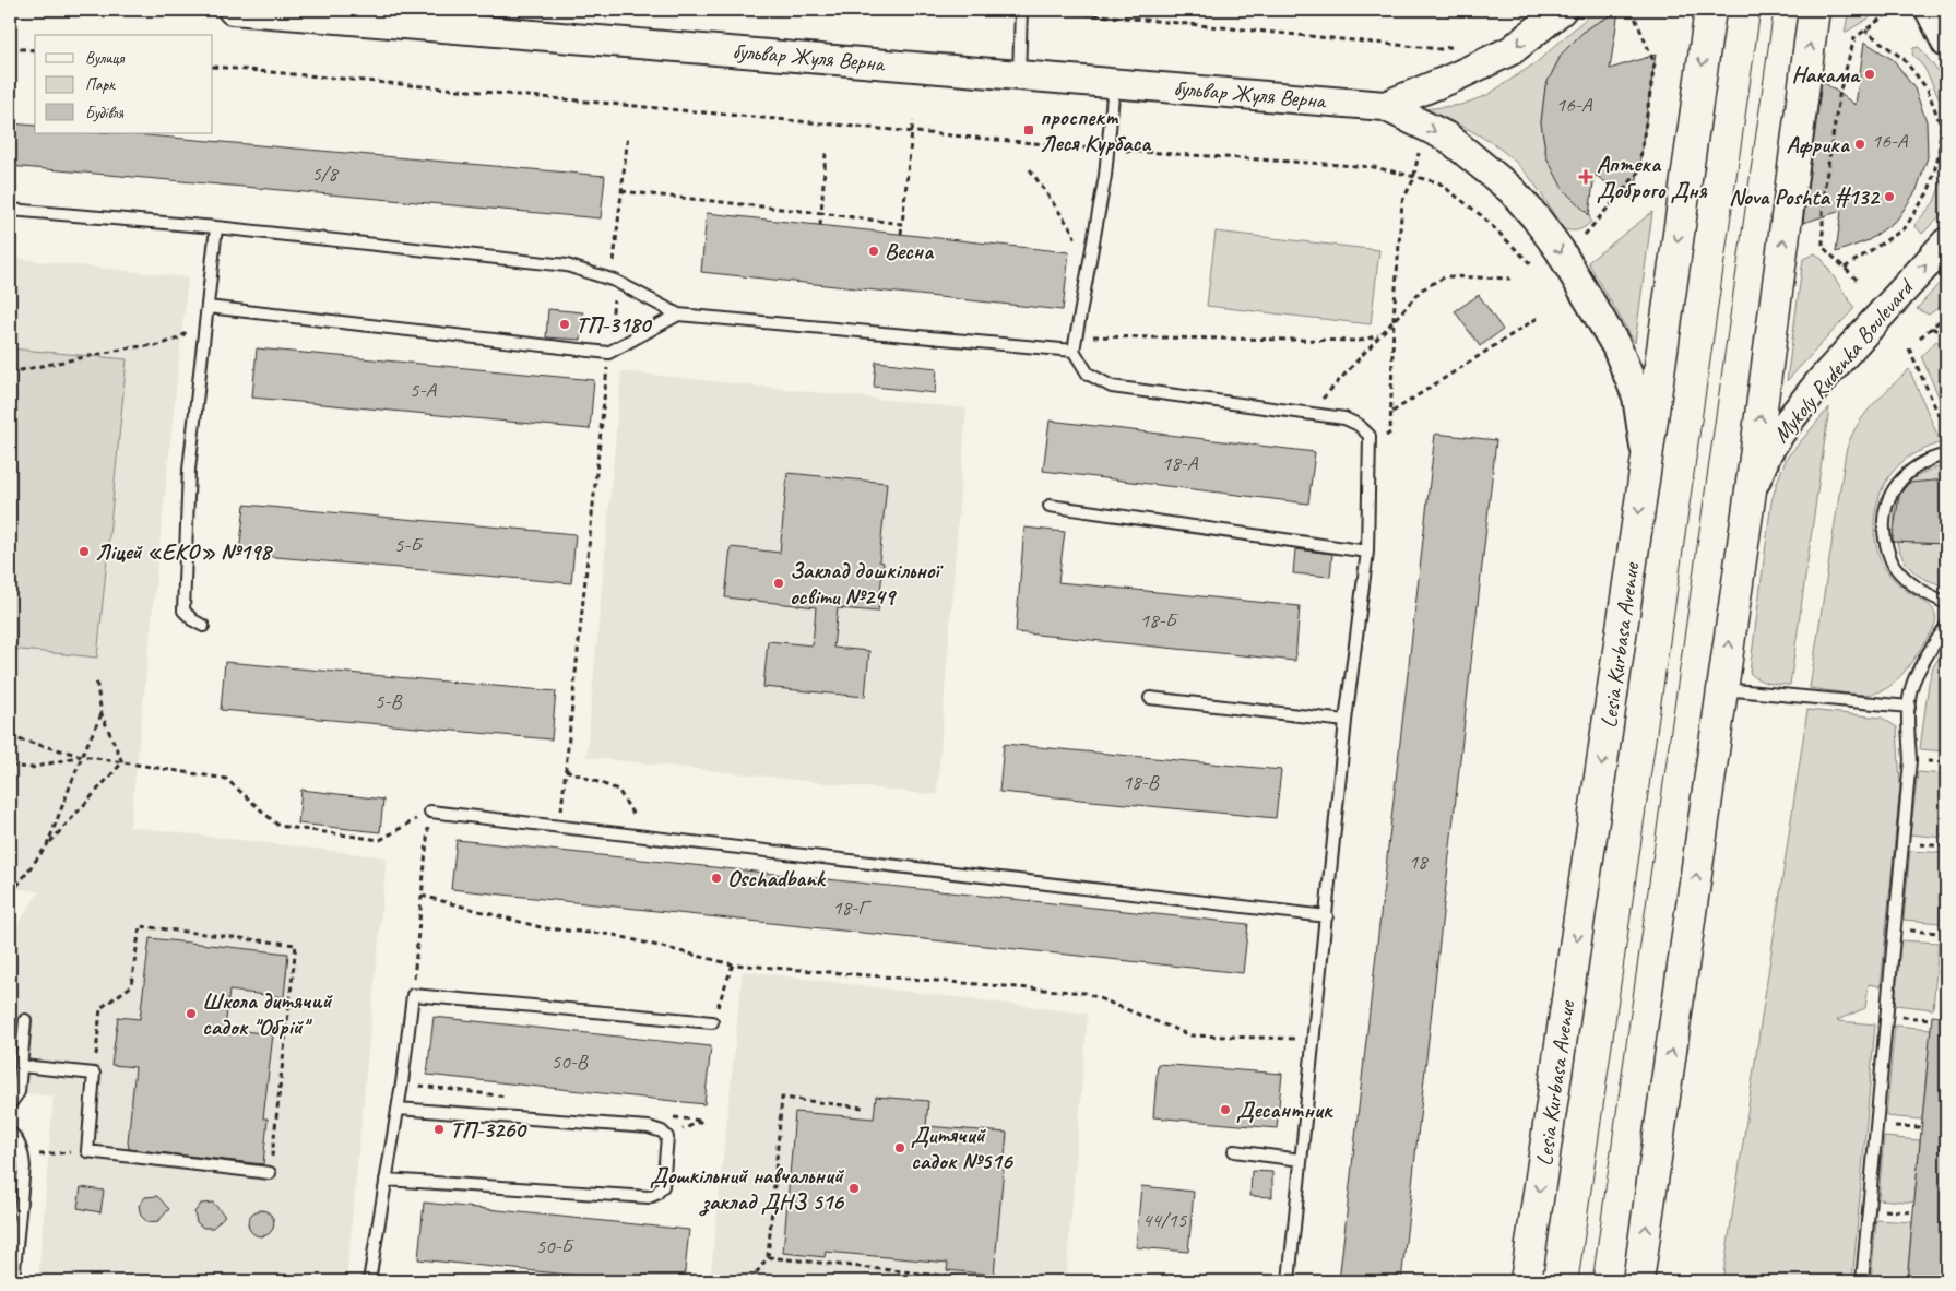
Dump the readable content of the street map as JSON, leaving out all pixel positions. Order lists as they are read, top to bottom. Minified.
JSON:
{"streets":{"main road":["Lesia Kurbasa Avenue"],"street":["бульвар Жуля Верна","Mykoly Rudenka Boulevard"]},"crossings":[["бульвар Жуля Верна","Lesia Kurbasa Avenue"]],"one_way":["Mykoly Rudenka Boulevard"],"places":{"other":["Накама","Африка","Nova Poshta #132","Весна","ТП-3180","Ліцей «ЕКО» №198","Заклад дошкільної освіти №249","Oschadbank","Школа дитячий садок \"Обрій\"","Десантник","ТП-3260","Дитячий садок №516","Дошкільний навчальний заклад ДНЗ 516"],"transit":["проспект Леся Курбаса"],"health":["Аптека Доброго Дня"]},"house_numbers":["16-А","16-А","5/8","5-А","18-А","5-Б","18-Б","5-В","18-В","18","18-Г","50-В","44/15","50-Б"],"legend":["Вулиця","Парк","Будівля"]}
